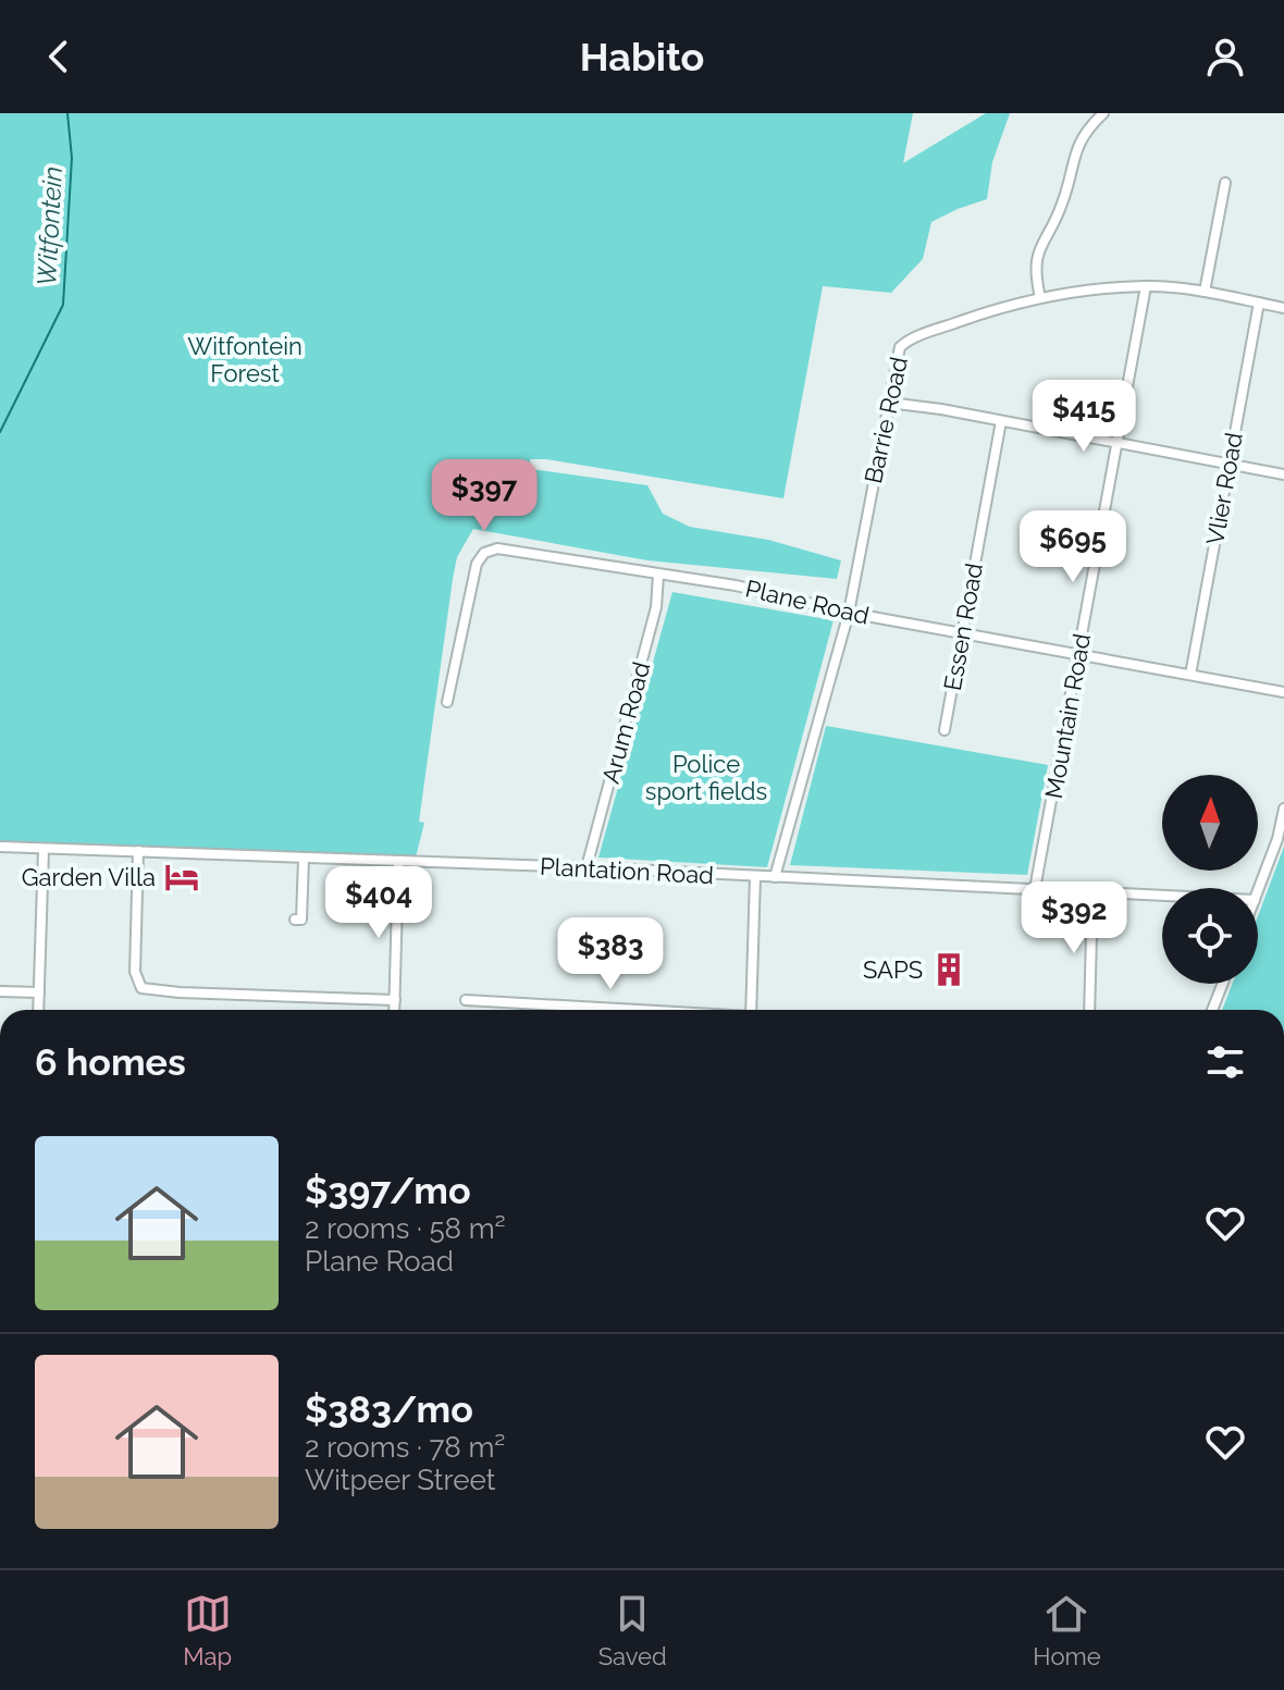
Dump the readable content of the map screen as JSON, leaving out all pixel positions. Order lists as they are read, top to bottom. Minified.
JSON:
{"streets":{"street":["Barrie Road","Vlier Road","Plane Road","Essen Road","Mountain Road","Arum Road","Plantation Road"]},"crossings":[["Barrie Road","Vlier Road"],["Barrie Road","Plane Road"],["Barrie Road","Mountain Road"],["Barrie Road","Plantation Road"],["Vlier Road","Plane Road"],["Plane Road","Essen Road"],["Plane Road","Mountain Road"],["Plane Road","Arum Road"],["Mountain Road","Plantation Road"],["Arum Road","Plantation Road"]],"water":["Witfontein"],"parks":["Witfontein Forest","Police sport fields"],"places":{"hotel":["Garden Villa"],"building":["SAPS"]},"north":"top","page":{"header":"Habito","price":["$415","$397","$695","$404","$392","$383"],"heading":"6 homes","list":[{"name":"$397/mo","note":"2 rooms · 58 m² · Plane Road"},{"name":"$383/mo","note":"2 rooms · 78 m² · Witpeer Street"}],"tabs":["Map","Saved","Home"]}}
